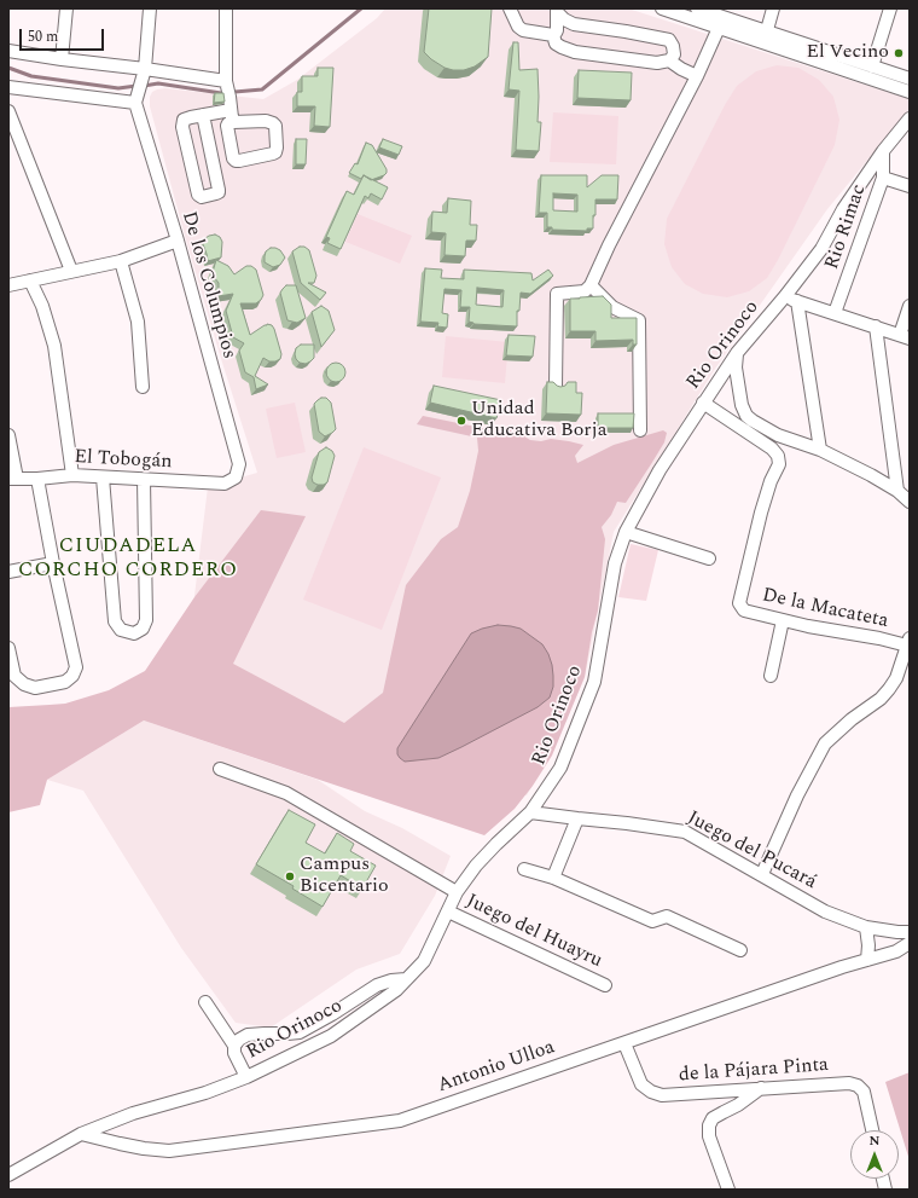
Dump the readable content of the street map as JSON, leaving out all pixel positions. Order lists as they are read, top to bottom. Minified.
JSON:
{"streets":{"street":["Rio Rimac","De los Columpios","Rio Orinoco","El Tobogán","De la Macateta","Juego del Pucará","Juego del Huayru","Antonio Ulloa","de la Pájara Pinta"]},"crossings":[["Rio Rimac","Rio Orinoco"],["De los Columpios","El Tobogán"],["Rio Orinoco","De la Macateta"],["Rio Orinoco","Juego del Pucará"],["Rio Orinoco","Juego del Huayru"],["Rio Orinoco","Antonio Ulloa"],["Antonio Ulloa","de la Pájara Pinta"]],"districts":["CIUDADELA CORCHO CORDERO"],"places":["El Vecino","Unidad Educativa Borja","Campus Bicentario"],"scale_bar":"50 m","north":"top"}
